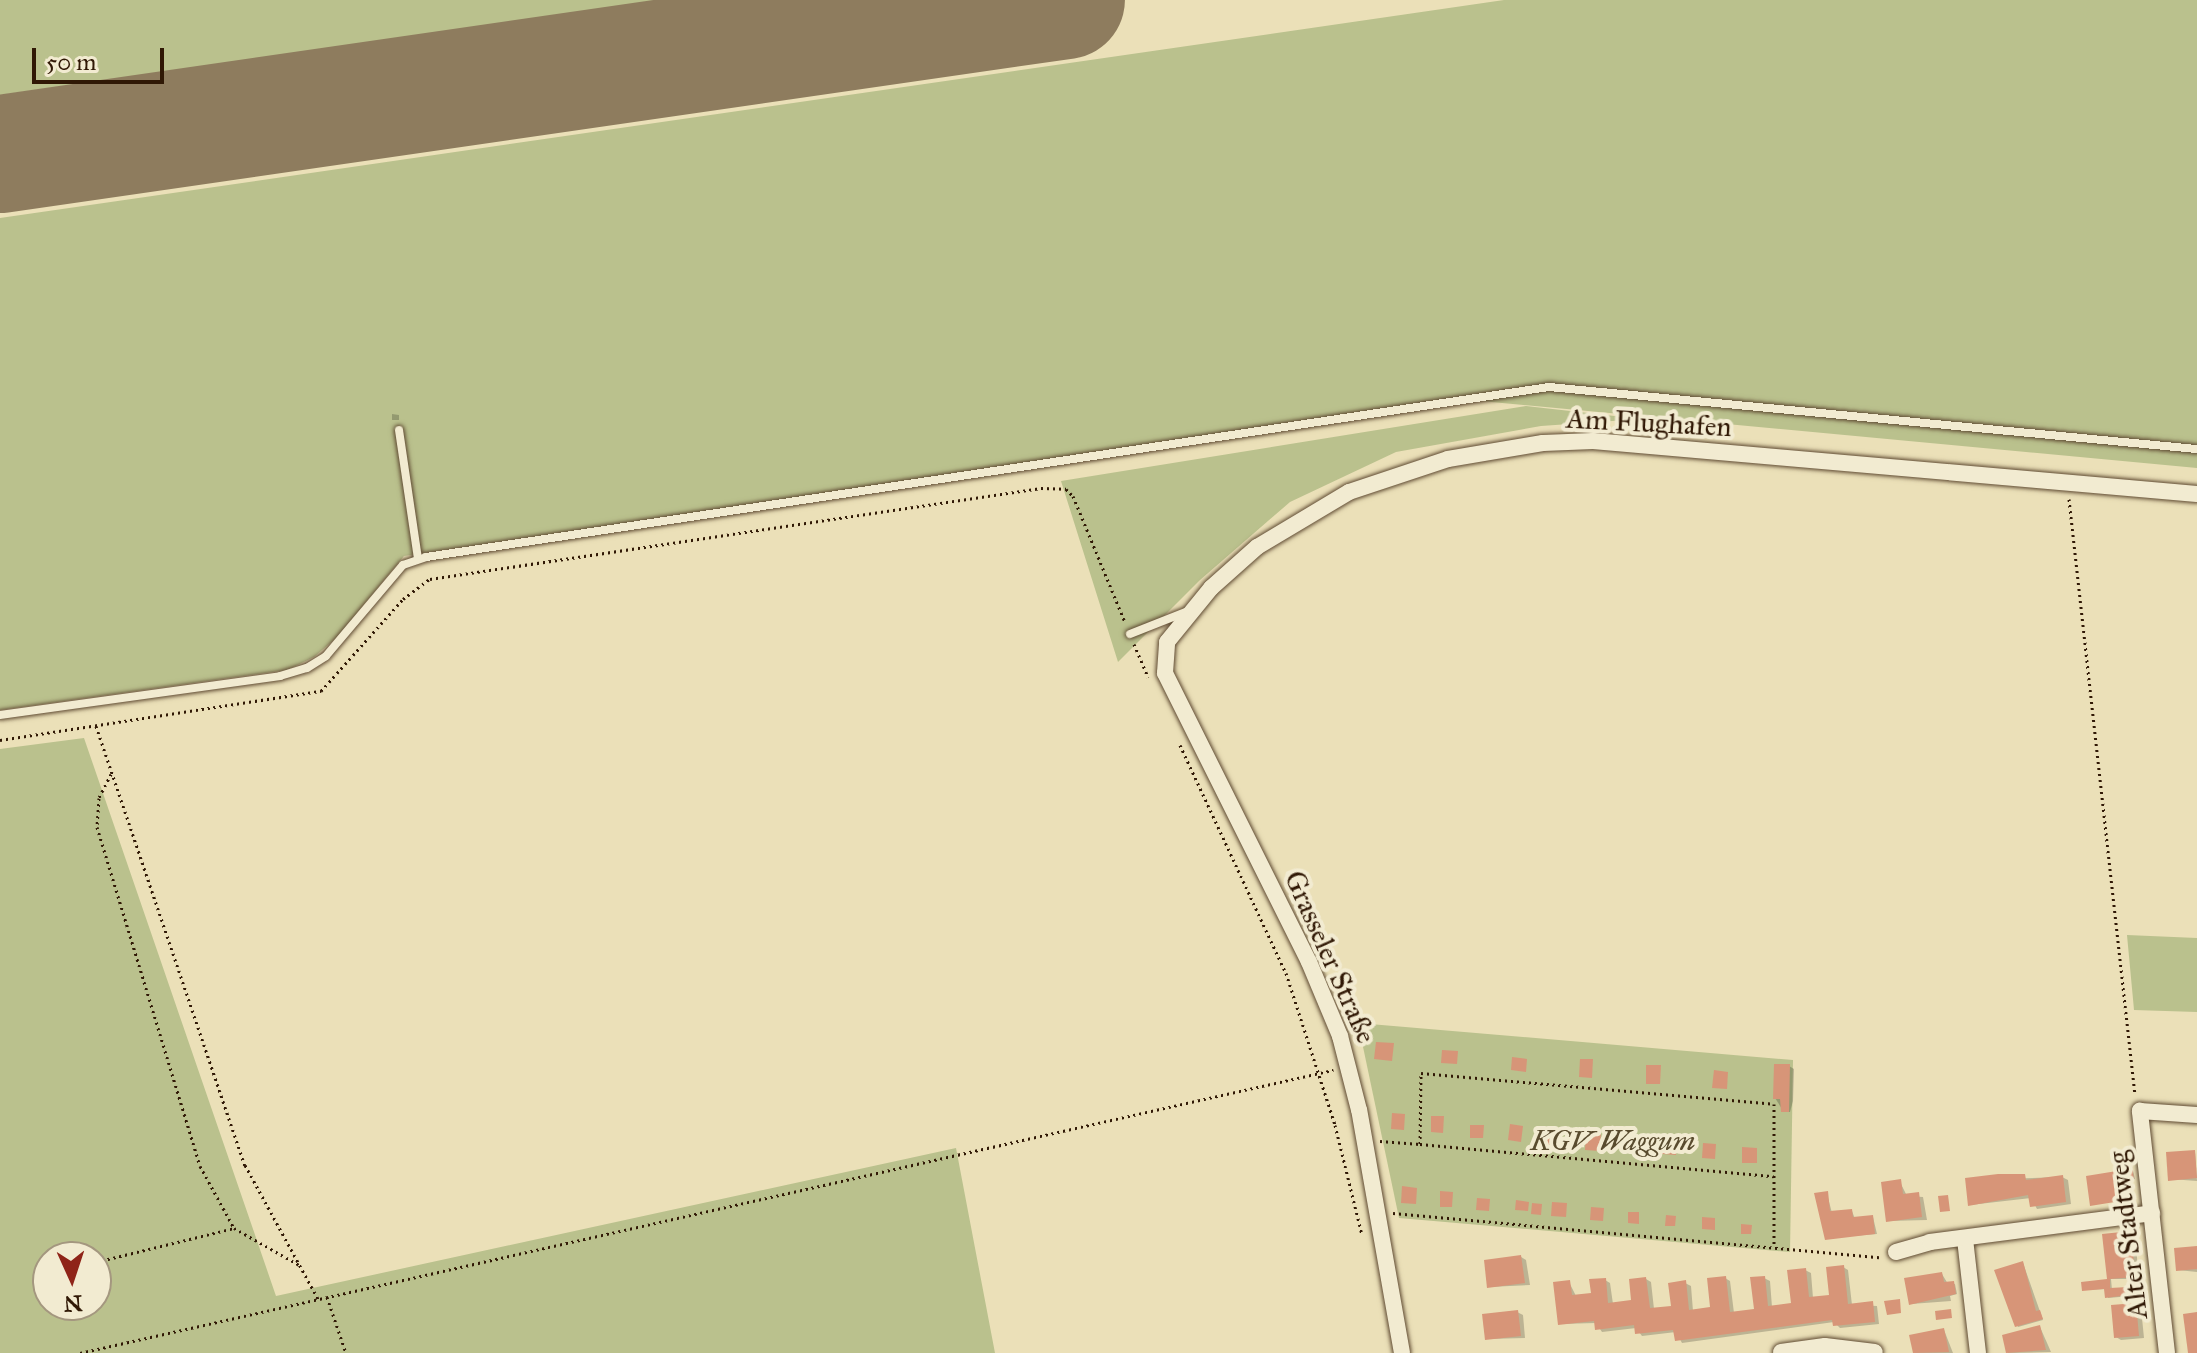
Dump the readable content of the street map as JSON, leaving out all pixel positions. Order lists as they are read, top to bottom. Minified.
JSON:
{"streets":{"street":["Am Flughafen","Grasseler Straße","Alter Stadtweg"]},"crossings":[["Am Flughafen","Grasseler Straße"]],"parks":["KGV Waggum"],"scale_bar":"50 m","north":"bottom"}
